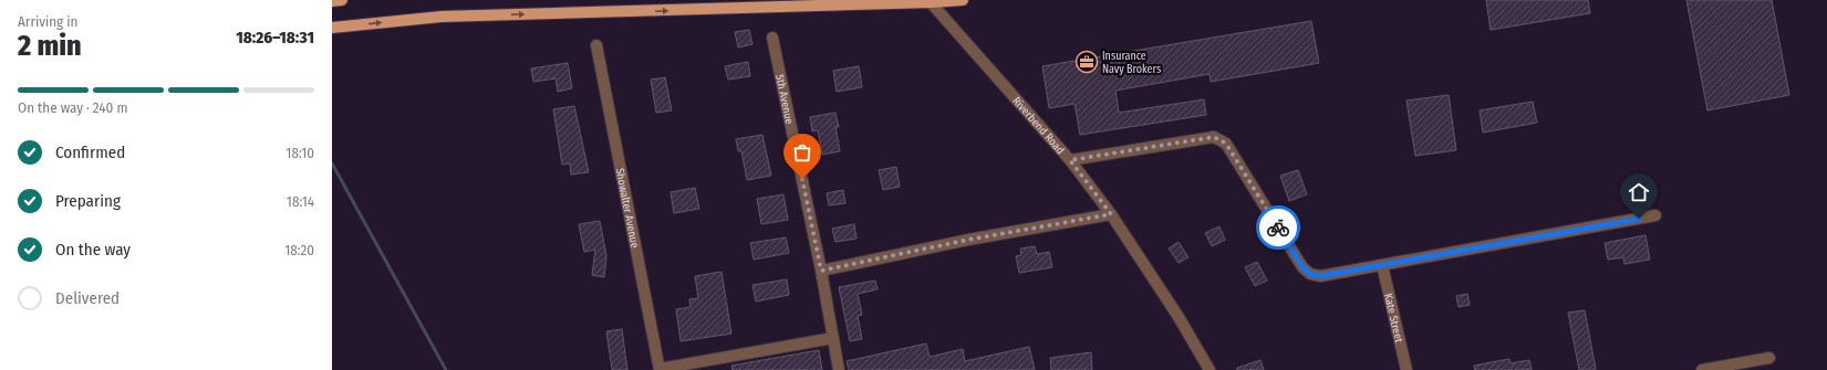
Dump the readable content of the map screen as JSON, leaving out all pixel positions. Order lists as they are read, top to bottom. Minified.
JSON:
{"streets":{"street":["5th Avenue","Riverbend Road","Showalter Avenue","Kate Street"]},"places":{"office":["Insurance Navy Brokers"]},"page":{"heading":["2 min","Arriving in","18:26–18:31"],"bar":"On the way · 240 m","list":[["Confirmed","18:10"],["Preparing","18:14"],["On the way","18:20"],"Delivered"]}}
